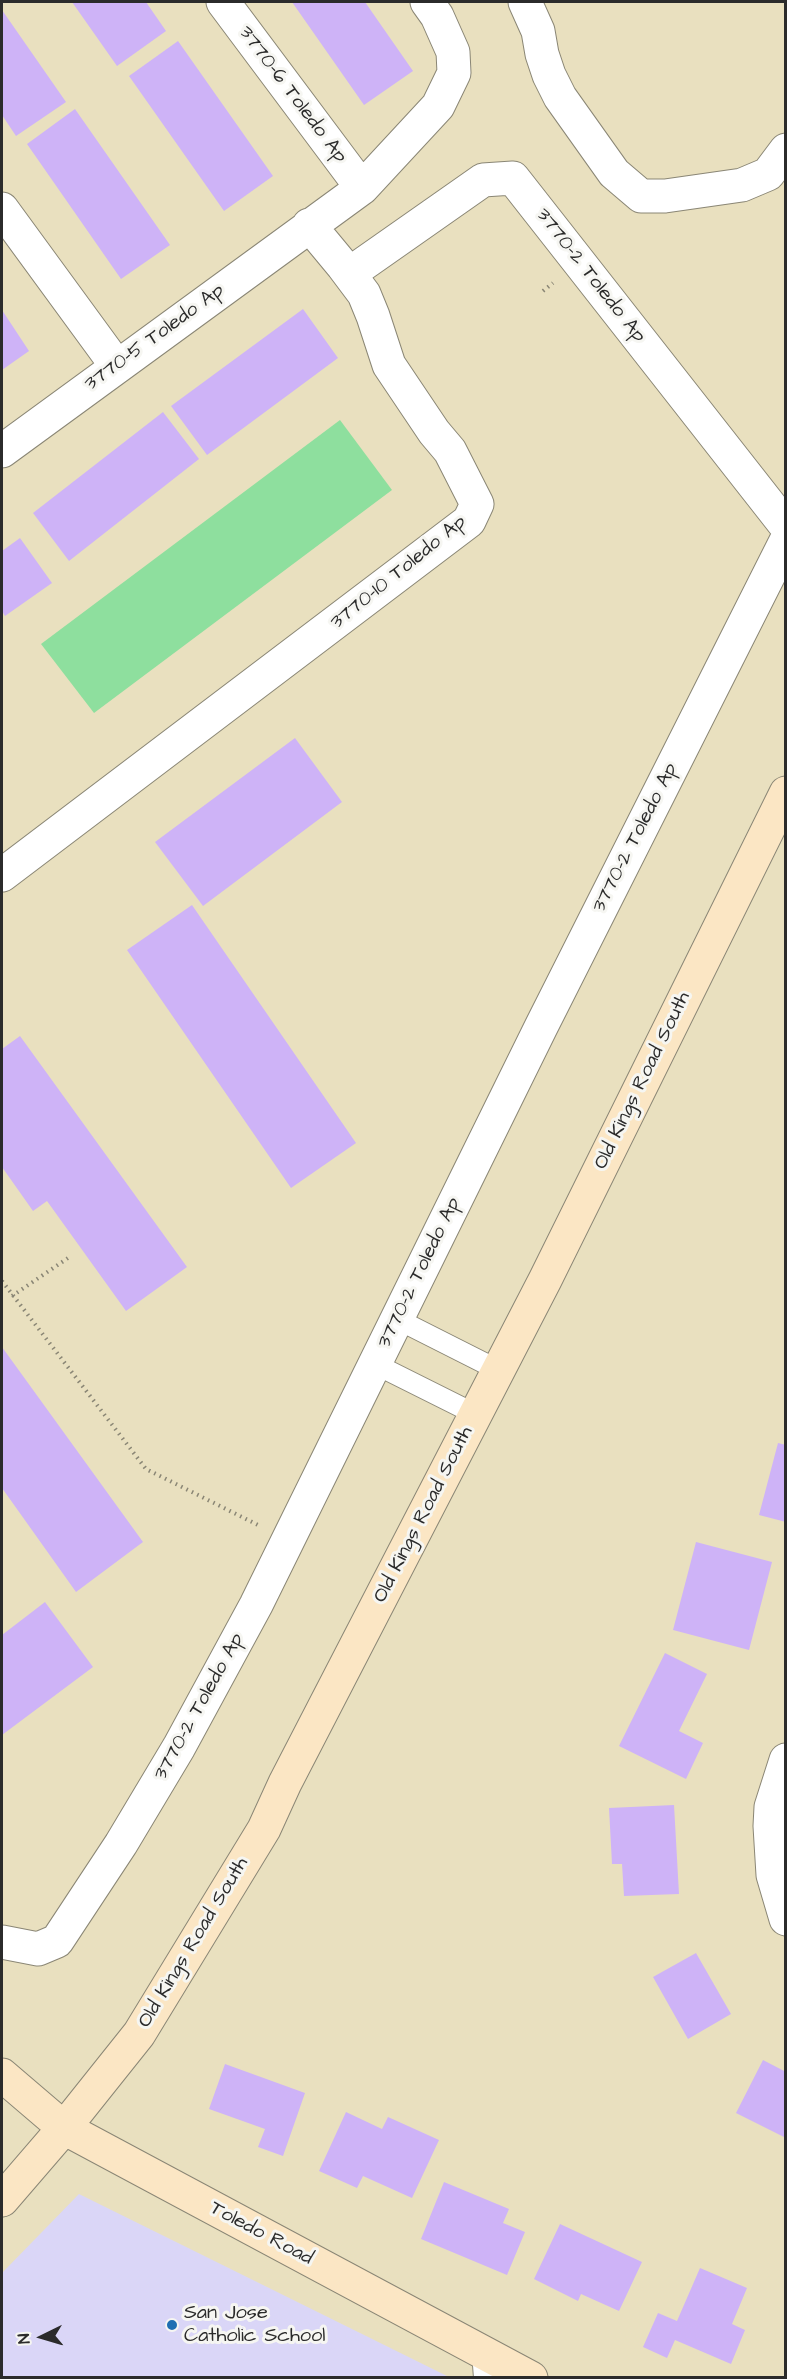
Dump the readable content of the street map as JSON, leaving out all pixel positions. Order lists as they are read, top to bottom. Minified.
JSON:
{"streets":{"street":["3770-6 Toledo Ap","3770-2 Toledo Ap","3770-5 Toledo Ap","3770-10 Toledo Ap","Old Kings Road South","Toledo Road"]},"crossings":[["3770-2 Toledo Ap","3770-10 Toledo Ap"],["3770-5 Toledo Ap","3770-10 Toledo Ap"],["Old Kings Road South","Toledo Road"]],"places":["San Jose Catholic School"],"north":"left"}
